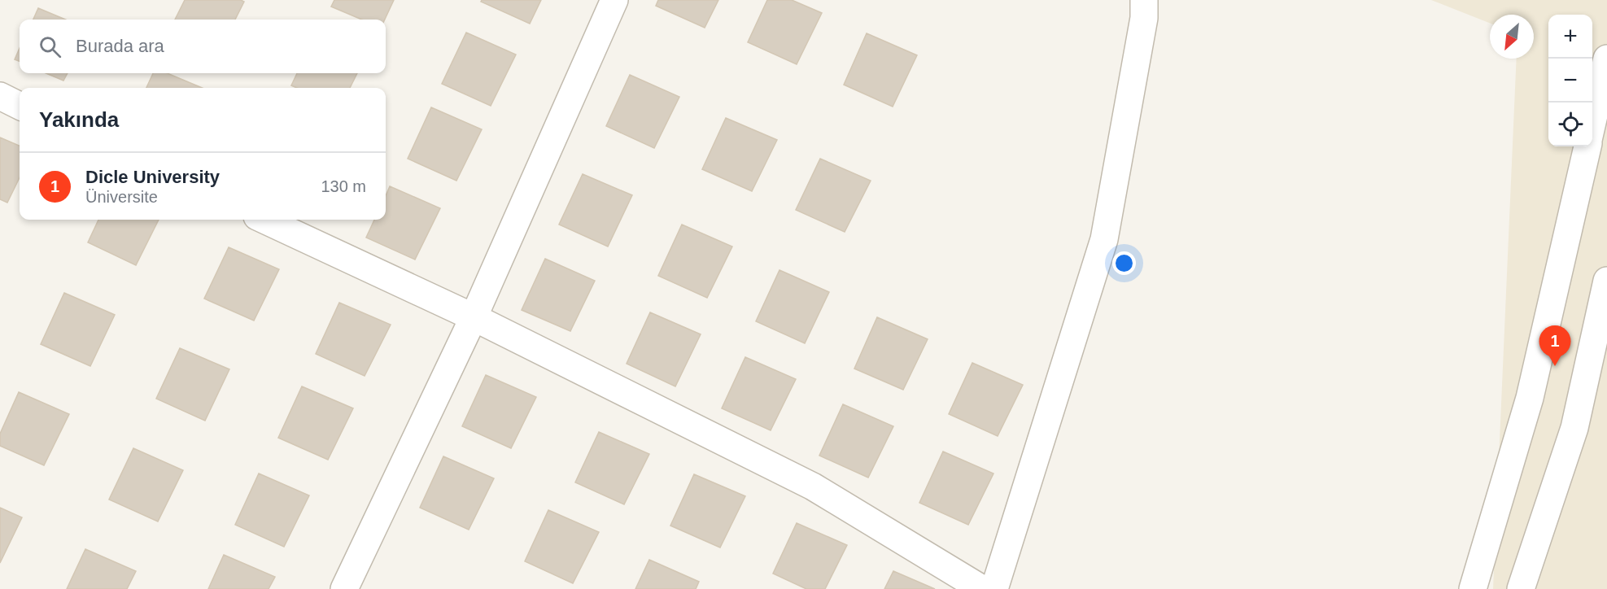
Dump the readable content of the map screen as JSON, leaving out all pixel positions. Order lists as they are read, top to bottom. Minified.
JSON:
{"north":"bottom left","page":{"map_buttons":["+","−"],"search":"Burada ara","heading":"Yakında","list":[{"mark":"1","name":"Dicle University","note":"Üniversite","value":"130 m"}],"pins":"1"}}
